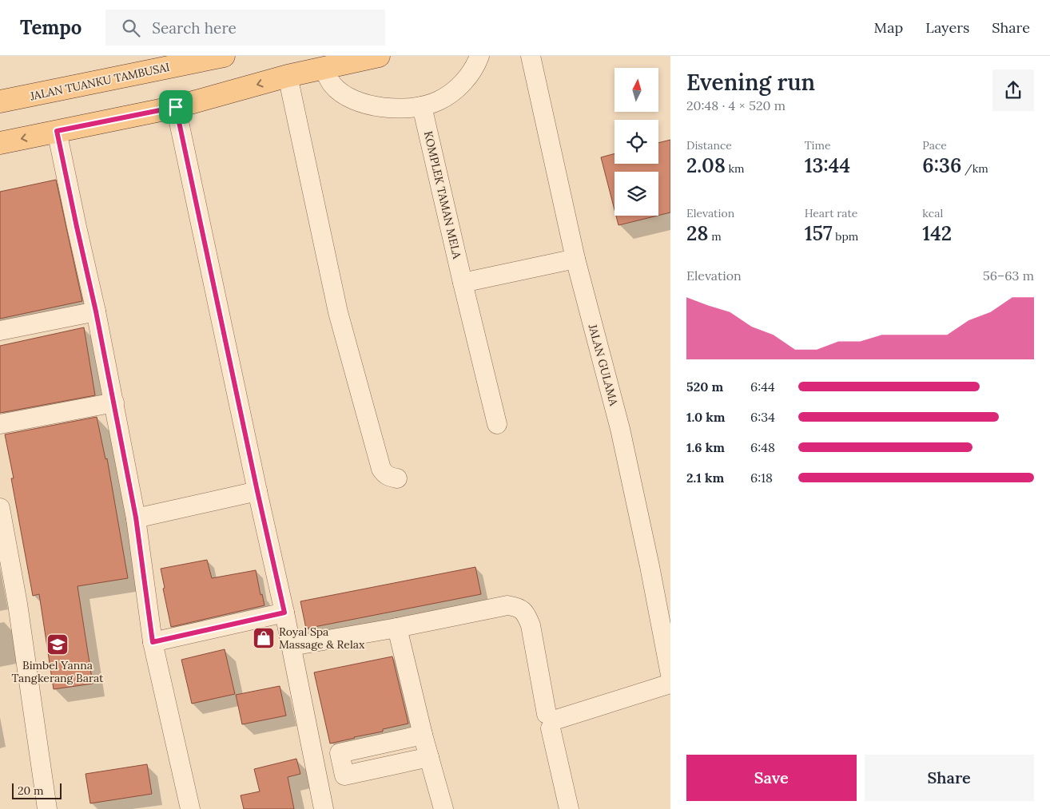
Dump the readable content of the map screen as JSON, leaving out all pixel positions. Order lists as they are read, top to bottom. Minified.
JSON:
{"streets":{"main road":["JALAN TUANKU TAMBUSAI"],"street":["KOMPLEK TAMAN MELA","JALAN GULAMA"]},"places":{"shop":["Royal Spa Massage & Relax"],"school or university":["Bimbel Yanna Tangkerang Barat"]},"scale_bar":"20 m","north":"top","page":{"header":"Tempo","search":"Search here","nav":["Map","Layers","Share"],"heading":["Evening run","20:48 · 4 × 520 m"],"stats":[["Distance","2.08 km"],["Time","13:44"],["Pace","6:36 /km"],["Elevation","28 m"],["Heart rate","157 bpm"],["kcal","142"]],"chart":["Elevation","56–63 m"],"list":[{"name":"520 m","note":"6:44"},{"name":"1.0 km","note":"6:34"},{"name":"1.6 km","note":"6:48"},{"name":"2.1 km","note":"6:18"}],"buttons":["Save","Share"],"scale":"20 m"}}
